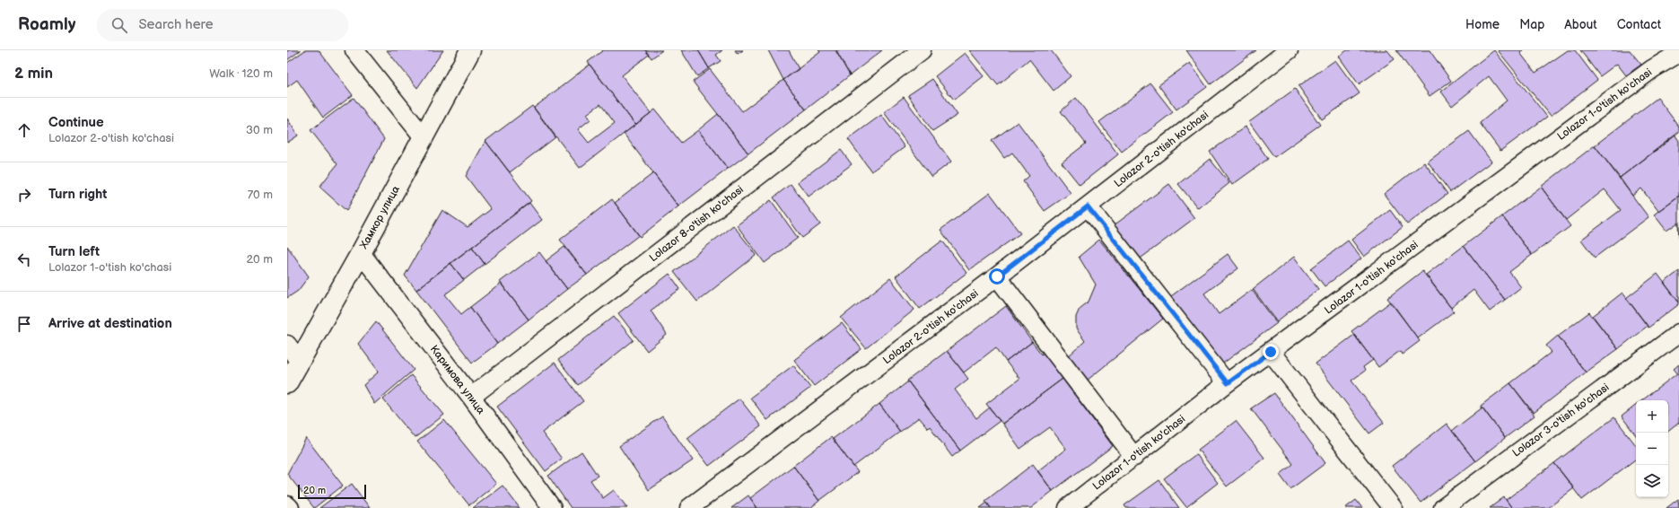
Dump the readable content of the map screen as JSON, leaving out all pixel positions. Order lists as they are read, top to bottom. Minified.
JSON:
{"streets":{"street":["Lolazor 1-o'tish ko'chasi","Lolazor 2-o'tish ko'chasi","Хамкор улица","Lolazor 8-o'tish ko'chasi","Каримова улица","Lolazor 3-o'tish ko'chasi"]},"crossings":[["Хамкор улица","Каримова улица"],["Lolazor 8-o'tish ko'chasi","Каримова улица"]],"scale_bar":"20 m","page":{"header":"Roamly","search":"Search here","nav":["Home","Map","About","Contact"],"heading":["2 min","Walk · 120 m"],"list":[["Continue","Lolazor 2-o'tish ko'chasi","30 m"],["Turn right","70 m"],["Turn left","Lolazor 1-o'tish ko'chasi","20 m"],"Arrive at destination"],"map_buttons":["+","−"],"scale":"20 m"}}
